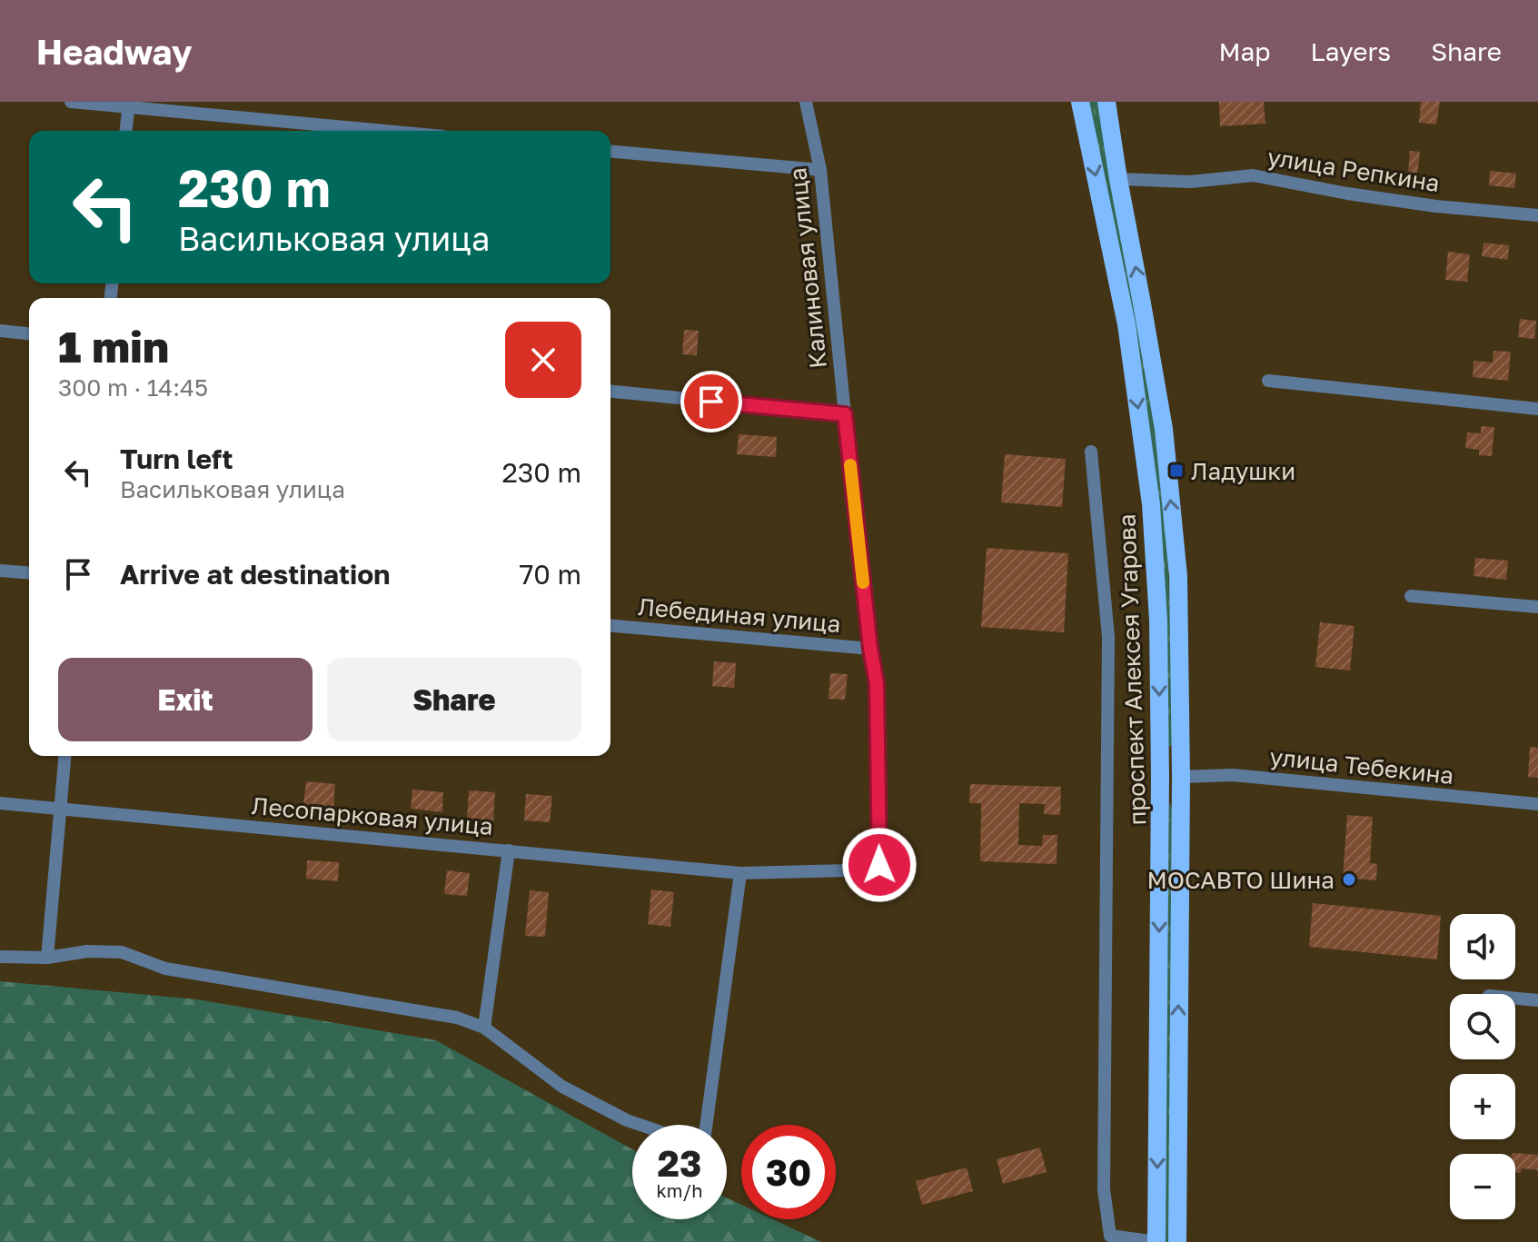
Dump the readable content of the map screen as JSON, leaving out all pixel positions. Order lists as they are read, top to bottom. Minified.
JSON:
{"streets":{"main road":["проспект Алексея Угарова"],"street":["улица Репкина","Калиновая улица","Лебединая улица","улица Тебекина","Лесопарковая улица"]},"crossings":[["улица Репкина","проспект Алексея Угарова"],["Калиновая улица","Лебединая улица"],["Калиновая улица","Лесопарковая улица"],["проспект Алексея Угарова","улица Тебекина"]],"places":{"transit":["Ладушки"],"other":["МОСАВТО Шина"]},"page":{"header":"Headway","nav":["Map","Layers","Share"],"turn":["230 m","Васильковая улица"],"heading":["1 min","300 m · 14:45"],"list":[{"name":"Turn left","note":"Васильковая улица","value":"230 m"},{"name":"Arrive at destination","value":"70 m"}],"buttons":["Exit","Share"],"map_buttons":["+","−"],"speed":"23 km/h","limit":"30"}}
